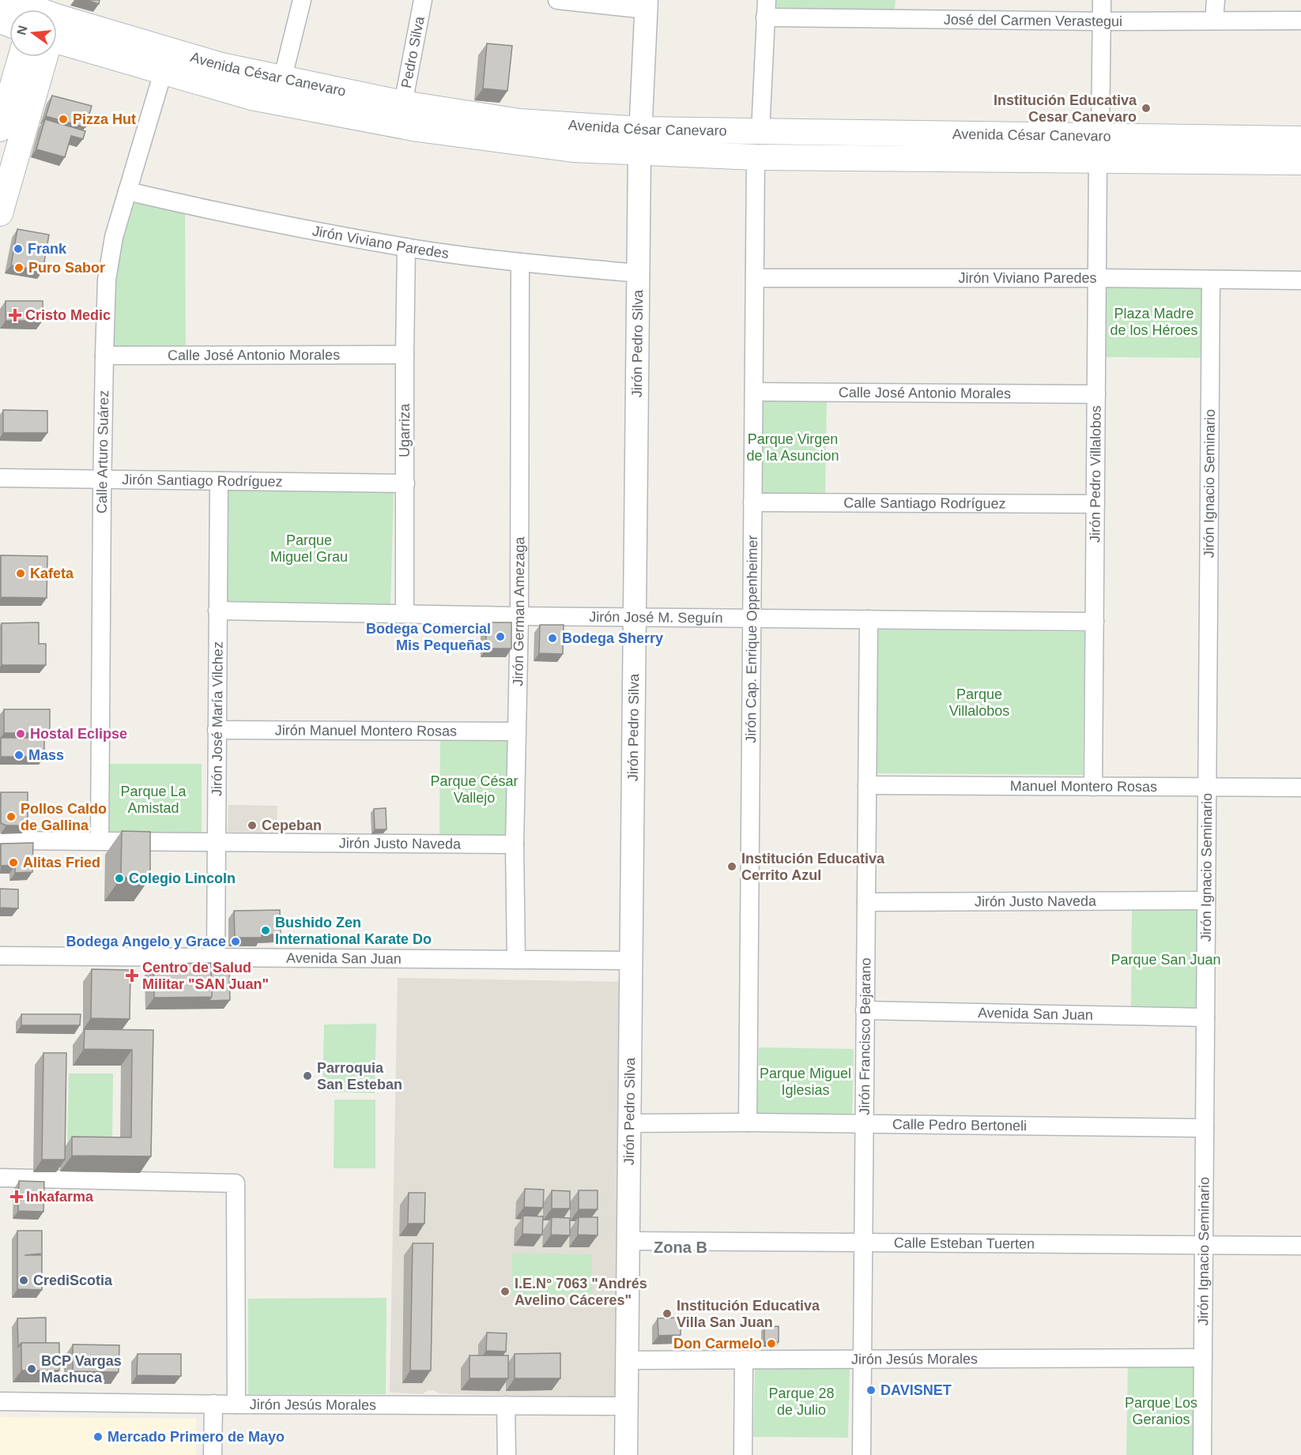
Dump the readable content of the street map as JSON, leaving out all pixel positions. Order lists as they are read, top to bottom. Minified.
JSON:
{"streets":{"main road":["Avenida César Canevaro"],"street":["José del Carmen Verastegui","Pedro Silva","Jirón Viviano Paredes","Jirón Pedro Silva","Calle José Antonio Morales","Ugarriza","Calle Arturo Suárez","Jirón Pedro Villalobos","Jirón Santiago Rodríguez","Jirón Ignacio Seminario","Calle Santiago Rodríguez","Jirón German Amezaga","Jirón José M. Seguín","Jirón Cap. Enrique Oppenheimer","Jirón José María Vilchez","Jirón Manuel Montero Rosas","Manuel Montero Rosas","Jirón Justo Naveda","Avenida San Juan","Jirón Francisco Bejarano","Calle Pedro Bertoneli","Calle Esteban Tuerten","Jirón Jesús Morales"]},"crossings":[["José del Carmen Verastegui","Jirón Pedro Villalobos"],["Pedro Silva","Avenida César Canevaro"],["Avenida César Canevaro","Jirón Pedro Silva"],["Avenida César Canevaro","Calle Arturo Suárez"],["Avenida César Canevaro","Jirón Pedro Villalobos"],["Avenida César Canevaro","Jirón Cap. Enrique Oppenheimer"],["Jirón Viviano Paredes","Jirón Pedro Silva"],["Jirón Viviano Paredes","Ugarriza"],["Jirón Viviano Paredes","Calle Arturo Suárez"],["Jirón Viviano Paredes","Jirón Pedro Villalobos"],["Jirón Viviano Paredes","Jirón Ignacio Seminario"],["Jirón Viviano Paredes","Jirón German Amezaga"],["Jirón Viviano Paredes","Jirón Cap. Enrique Oppenheimer"],["Jirón Pedro Silva","Jirón José M. Seguín"],["Jirón Pedro Silva","Avenida San Juan"],["Jirón Pedro Silva","Calle Pedro Bertoneli"],["Jirón Pedro Silva","Calle Esteban Tuerten"],["Jirón Pedro Silva","Jirón Jesús Morales"],["Calle José Antonio Morales","Ugarriza"],["Calle José Antonio Morales","Calle Arturo Suárez"],["Calle José Antonio Morales","Jirón Pedro Villalobos"],["Calle José Antonio Morales","Jirón Cap. Enrique Oppenheimer"],["Ugarriza","Jirón Santiago Rodríguez"],["Ugarriza","Jirón José M. Seguín"],["Calle Arturo Suárez","Jirón Santiago Rodríguez"],["Calle Arturo Suárez","Jirón Justo Naveda"],["Jirón Pedro Villalobos","Calle Santiago Rodríguez"],["Jirón Pedro Villalobos","Jirón José M. Seguín"],["Jirón Pedro Villalobos","Manuel Montero Rosas"],["Jirón Santiago Rodríguez","Jirón José María Vilchez"],["Jirón Ignacio Seminario","Manuel Montero Rosas"],["Jirón Ignacio Seminario","Jirón Justo Naveda"],["Jirón Ignacio Seminario","Avenida San Juan"],["Jirón Ignacio Seminario","Calle Pedro Bertoneli"],["Jirón Ignacio Seminario","Calle Esteban Tuerten"],["Jirón Ignacio Seminario","Jirón Jesús Morales"],["Calle Santiago Rodríguez","Jirón Cap. Enrique Oppenheimer"],["Jirón German Amezaga","Jirón José M. Seguín"],["Jirón German Amezaga","Jirón Manuel Montero Rosas"],["Jirón German Amezaga","Jirón Justo Naveda"],["Jirón German Amezaga","Avenida San Juan"],["Jirón José M. Seguín","Jirón Cap. Enrique Oppenheimer"],["Jirón José M. Seguín","Jirón José María Vilchez"],["Jirón José M. Seguín","Jirón Francisco Bejarano"],["Jirón Cap. Enrique Oppenheimer","Calle Pedro Bertoneli"],["Jirón José María Vilchez","Jirón Manuel Montero Rosas"],["Jirón José María Vilchez","Jirón Justo Naveda"],["Jirón José María Vilchez","Avenida San Juan"],["Manuel Montero Rosas","Jirón Francisco Bejarano"],["Jirón Justo Naveda","Jirón Francisco Bejarano"],["Avenida San Juan","Jirón Francisco Bejarano"],["Jirón Francisco Bejarano","Calle Pedro Bertoneli"],["Jirón Francisco Bejarano","Calle Esteban Tuerten"],["Jirón Francisco Bejarano","Jirón Jesús Morales"]],"districts":["Zona B"],"parks":["Plaza Madre de los Héroes","Parque Virgen de la Asuncion","Parque Miguel Grau","Parque Villalobos","Parque César Vallejo","Parque La Amistad","Parque San Juan","Parque Miguel Iglesias","Parque 28 de Julio","Parque Los Geranios"],"places":{"other":["Institución Educativa Cesar Canevaro","Pizza Hut","Frank","Puro Sabor","Kafeta","Bodega Comercial Mis Pequeñas","Bodega Sherry","Hostal Eclipse","Mass","Pollos Caldo de Gallina","Cepeban","Alitas Fried","Institución Educativa Cerrito Azul","Colegio Lincoln","Bushido Zen International Karate Do","Bodega Angelo y Grace","Parroquia San Esteban","CrediScotia","I.E.N° 7063 \"Andrés Avelino Cáceres\"","Institución Educativa Villa San Juan","Don Carmelo","BCP Vargas Machuca","DAVISNET","Mercado Primero de Mayo"],"health":["Cristo Medic","Centro de Salud Militar \"SAN Juan\"","Inkafarma"]},"north":"left"}
